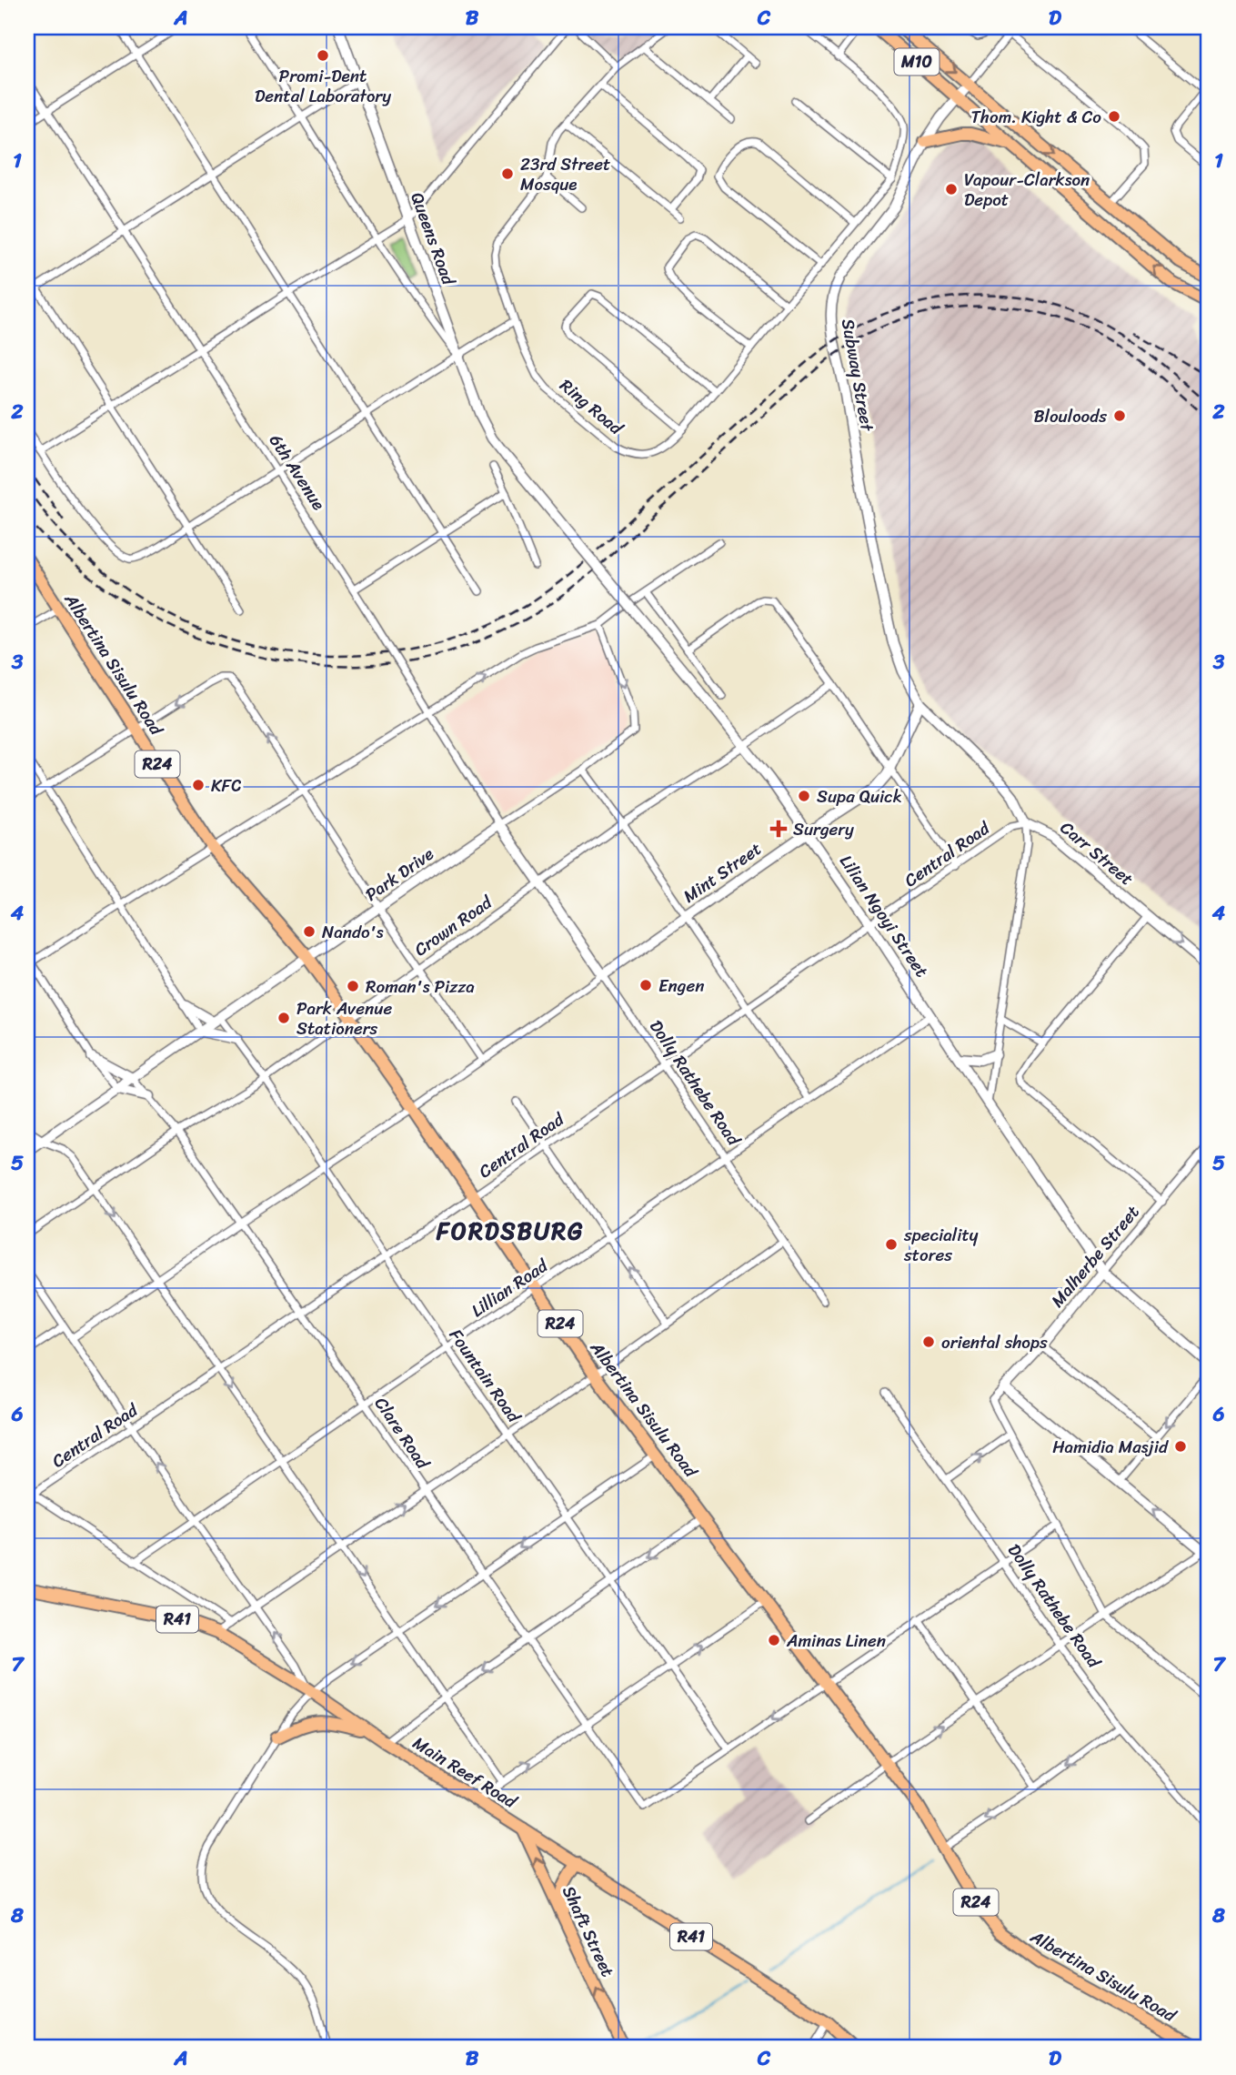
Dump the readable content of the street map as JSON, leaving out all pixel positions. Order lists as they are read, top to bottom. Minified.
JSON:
{"streets":{"main road":["M10","Albertina Sisulu Road","R24","R41","Main Reef Road","Shaft Street"],"street":["Queens Road","Subway Street","Ring Road","6th Avenue","Carr Street","Central Road","Mint Street","Park Drive","Lilian Ngoyi Street","Crown Road","Dolly Rathebe Road","Malherbe Street","Lillian Road","Fountain Road","Clare Road"]},"crossings":[["M10","Subway Street"],["Queens Road","Lilian Ngoyi Street"],["Subway Street","Mint Street"],["6th Avenue","Park Drive"],["6th Avenue","Crown Road"],["6th Avenue","Dolly Rathebe Road"],["Albertina Sisulu Road","Central Road"],["Albertina Sisulu Road","Park Drive"],["Albertina Sisulu Road","Crown Road"],["Albertina Sisulu Road","Lillian Road"],["Carr Street","Central Road"],["Central Road","Lilian Ngoyi Street"],["Central Road","Dolly Rathebe Road"],["Central Road","Lillian Road"],["Central Road","Fountain Road"],["Central Road","Clare Road"],["Mint Street","Lilian Ngoyi Street"],["Mint Street","Dolly Rathebe Road"],["Park Drive","Fountain Road"],["Park Drive","Clare Road"],["Lilian Ngoyi Street","Crown Road"],["Lilian Ngoyi Street","Malherbe Street"],["Lilian Ngoyi Street","Lillian Road"],["Crown Road","Dolly Rathebe Road"],["Crown Road","Fountain Road"],["Crown Road","Clare Road"],["Dolly Rathebe Road","Lillian Road"],["Lillian Road","Fountain Road"],["Lillian Road","Clare Road"],["Fountain Road","Clare Road"],["Main Reef Road","Shaft Street"]],"one_way":["Shaft Street"],"districts":["FORDSBURG"],"places":{"other":["Promi-Dent Dental Laboratory","Thom. Kight & Co","23rd Street Mosque","Vapour-Clarkson Depot","Blouloods","KFC","Supa Quick","Nando's","Engen","Roman's Pizza","Park Avenue Stationers","speciality stores","oriental shops","Hamidia Masjid","Aminas Linen"],"health":["Surgery"]},"grid":{"columns":["A","B","C","D"],"rows":["1","2","3","4","5","6","7","8"]}}
